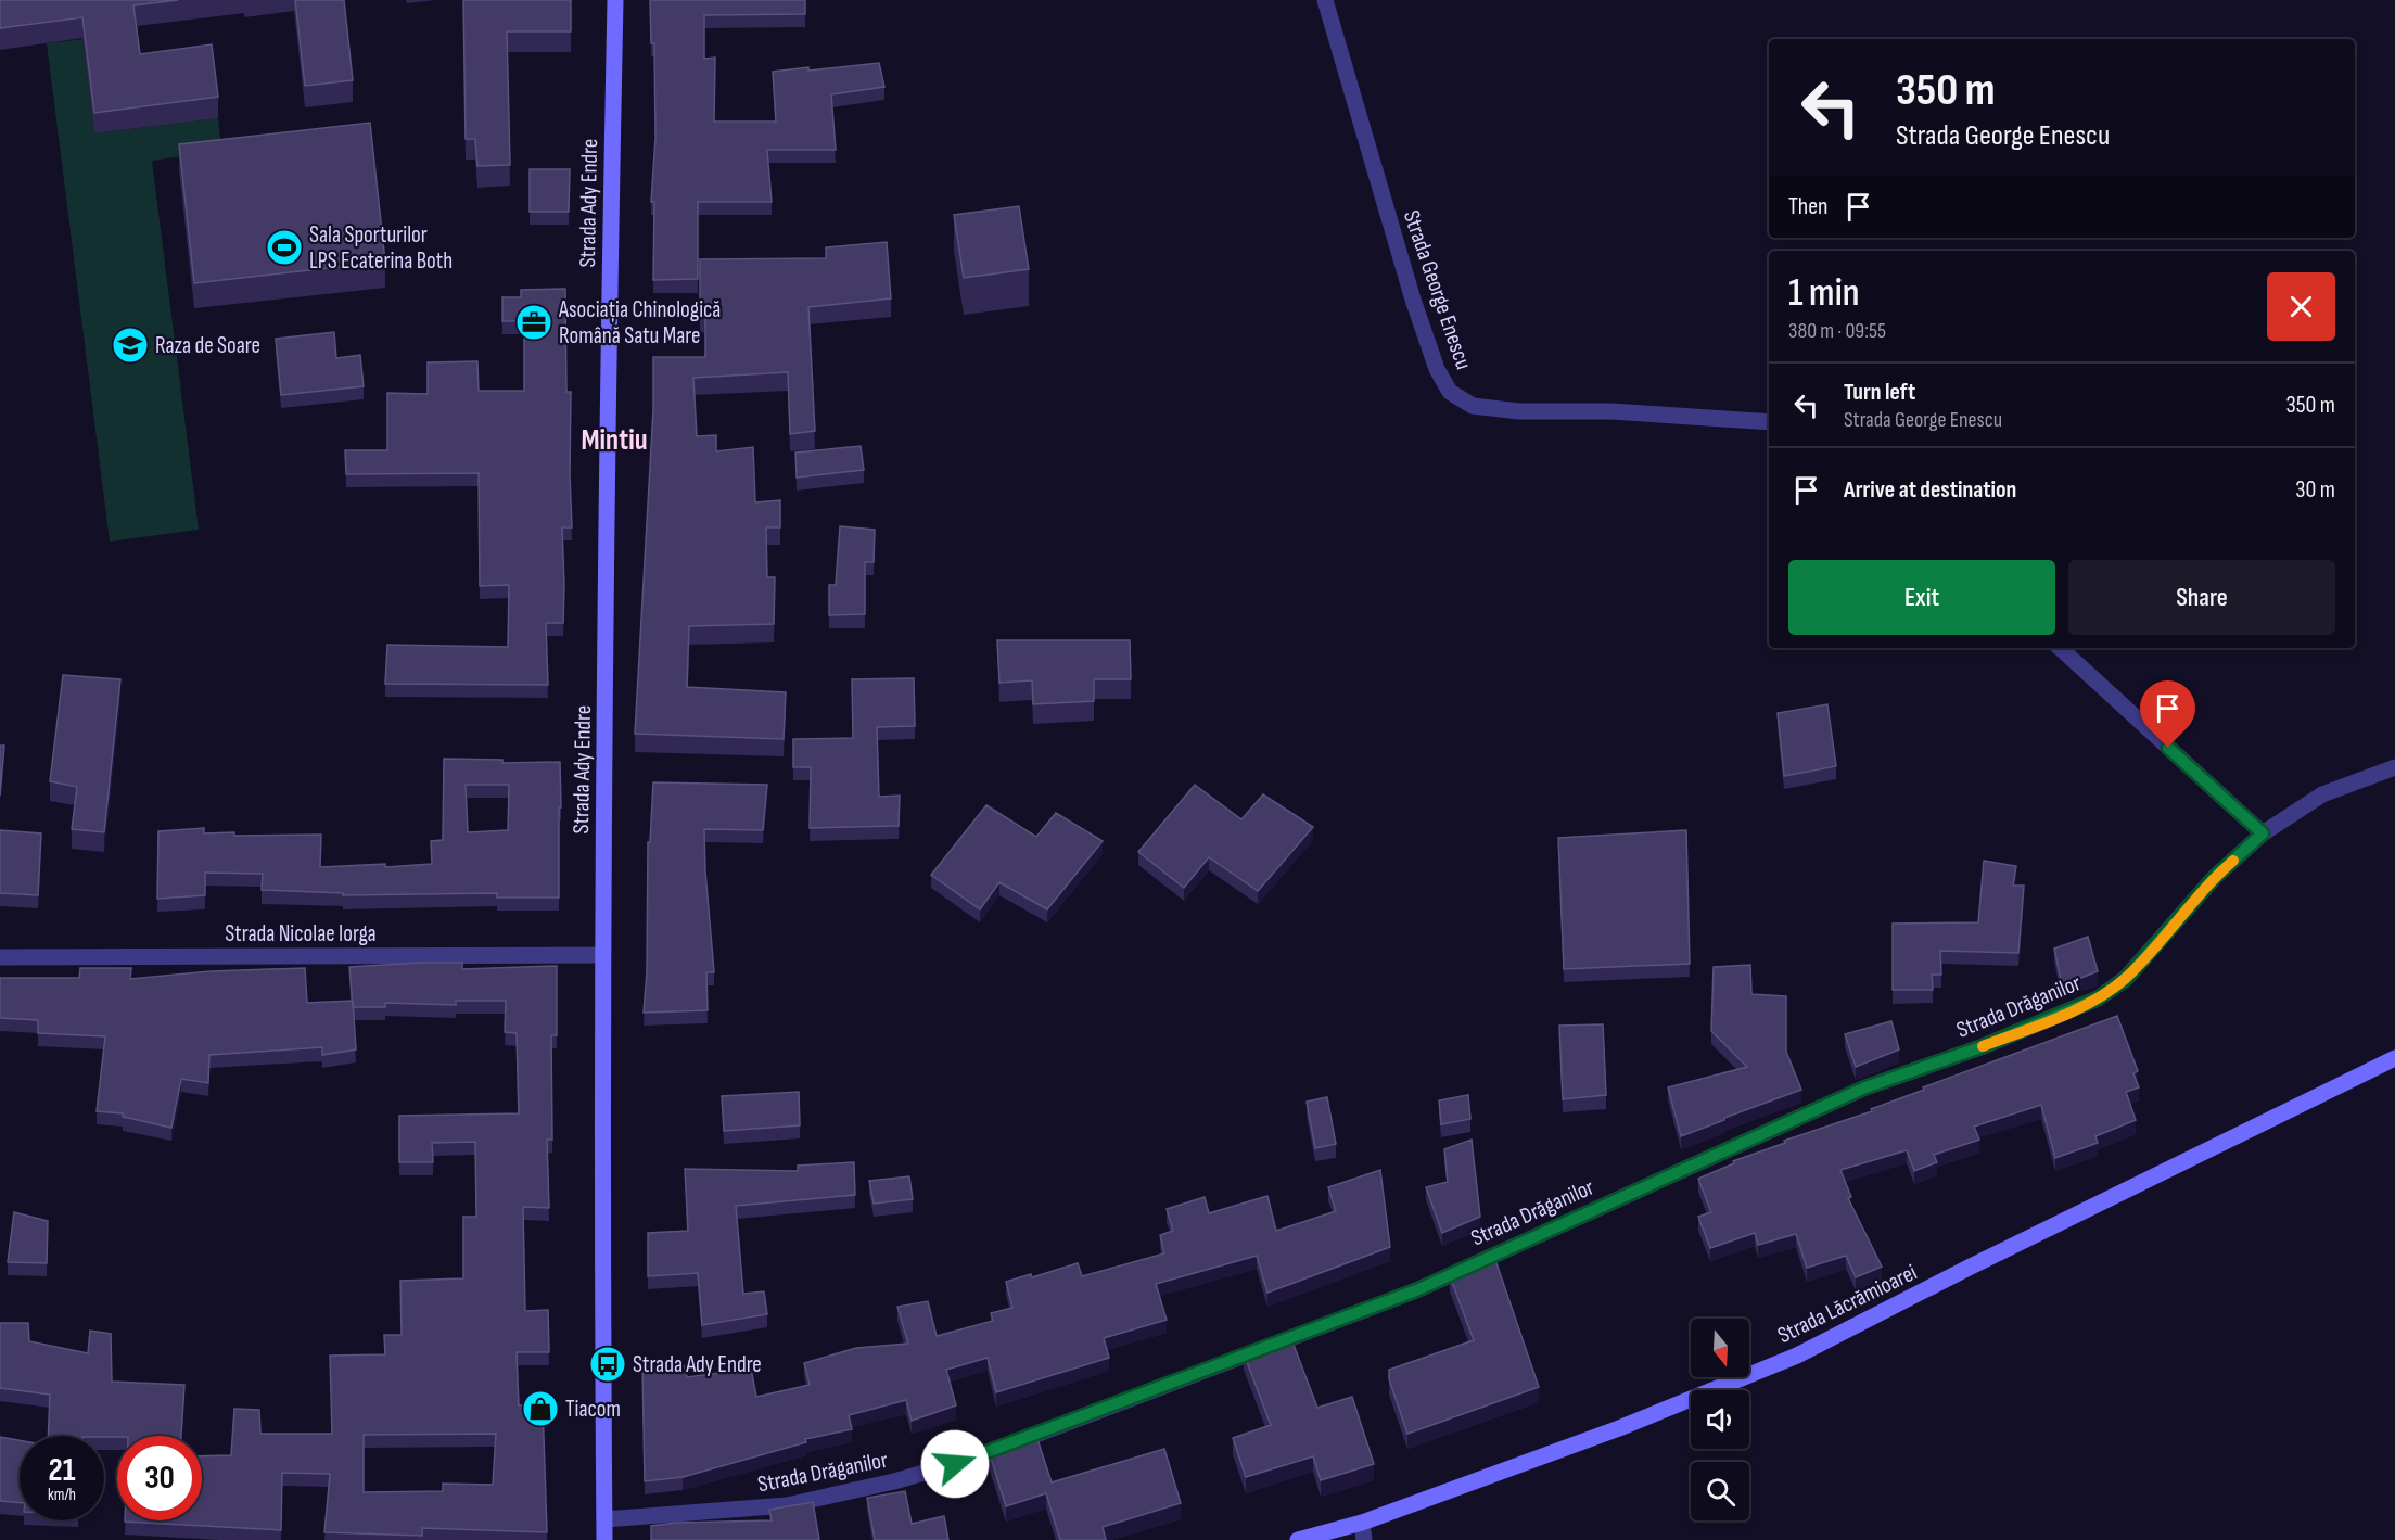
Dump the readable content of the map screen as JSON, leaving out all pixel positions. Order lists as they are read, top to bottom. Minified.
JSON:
{"streets":{"main road":["Strada Ady Endre","Strada Lăcrămioarei"],"street":["Strada George Enescu","Strada Nicolae Iorga","Strada Drăganilor"]},"crossings":[["Strada Ady Endre","Strada Nicolae Iorga"],["Strada Ady Endre","Strada Drăganilor"]],"districts":["Mintiu"],"places":{"sports":["Sala Sporturilor LPS Ecaterina Both"],"office":["Asociația Chinologică Română Satu Mare"],"school or university":["Raza de Soare"],"bus stop":["Strada Ady Endre"],"shop":["Tiacom"]},"north":"bottom","page":{"turn":["350 m","Strada George Enescu"],"then":"Then","heading":["1 min","380 m · 09:55"],"list":[{"name":"Turn left","note":"Strada George Enescu","value":"350 m"},{"name":"Arrive at destination","value":"30 m"}],"buttons":["Exit","Share"],"speed":"21 km/h","limit":"30"}}
